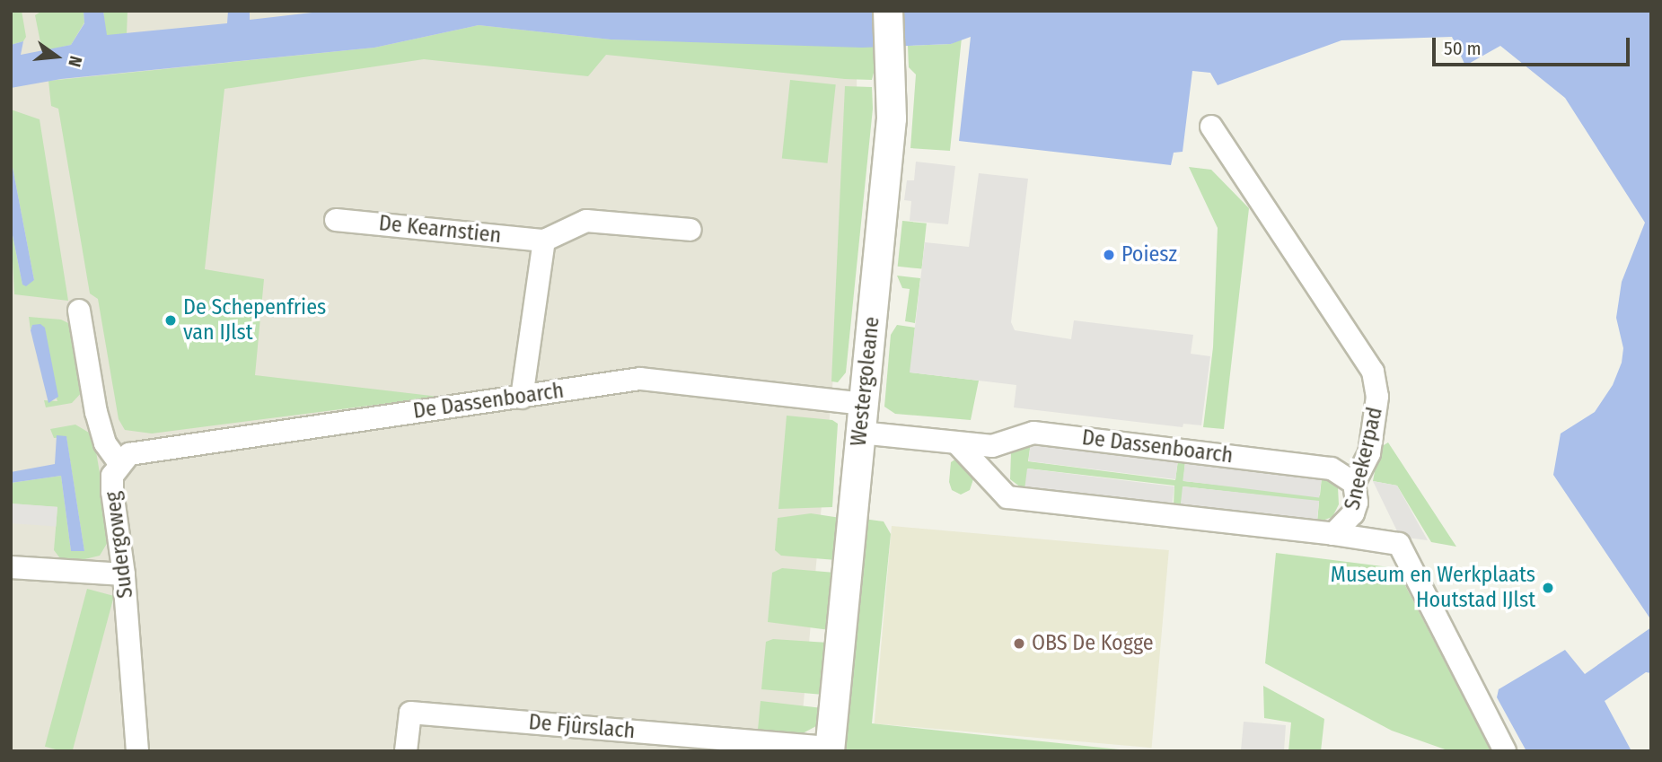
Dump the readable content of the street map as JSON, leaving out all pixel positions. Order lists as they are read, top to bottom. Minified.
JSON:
{"streets":{"street":["De Kearnstien","Westergoleane","De Dassenboarch","Sneekerpad","Sudergoweg","De Fjûrslach"]},"crossings":[["Westergoleane","De Dassenboarch"],["Westergoleane","De Fjûrslach"],["De Dassenboarch","Sneekerpad"],["De Dassenboarch","Sudergoweg"]],"places":["Poiesz","De Schepenfries van IJlst","Museum en Werkplaats Houtstad IJlst","OBS De Kogge"],"scale_bar":"50 m","north":"right"}
